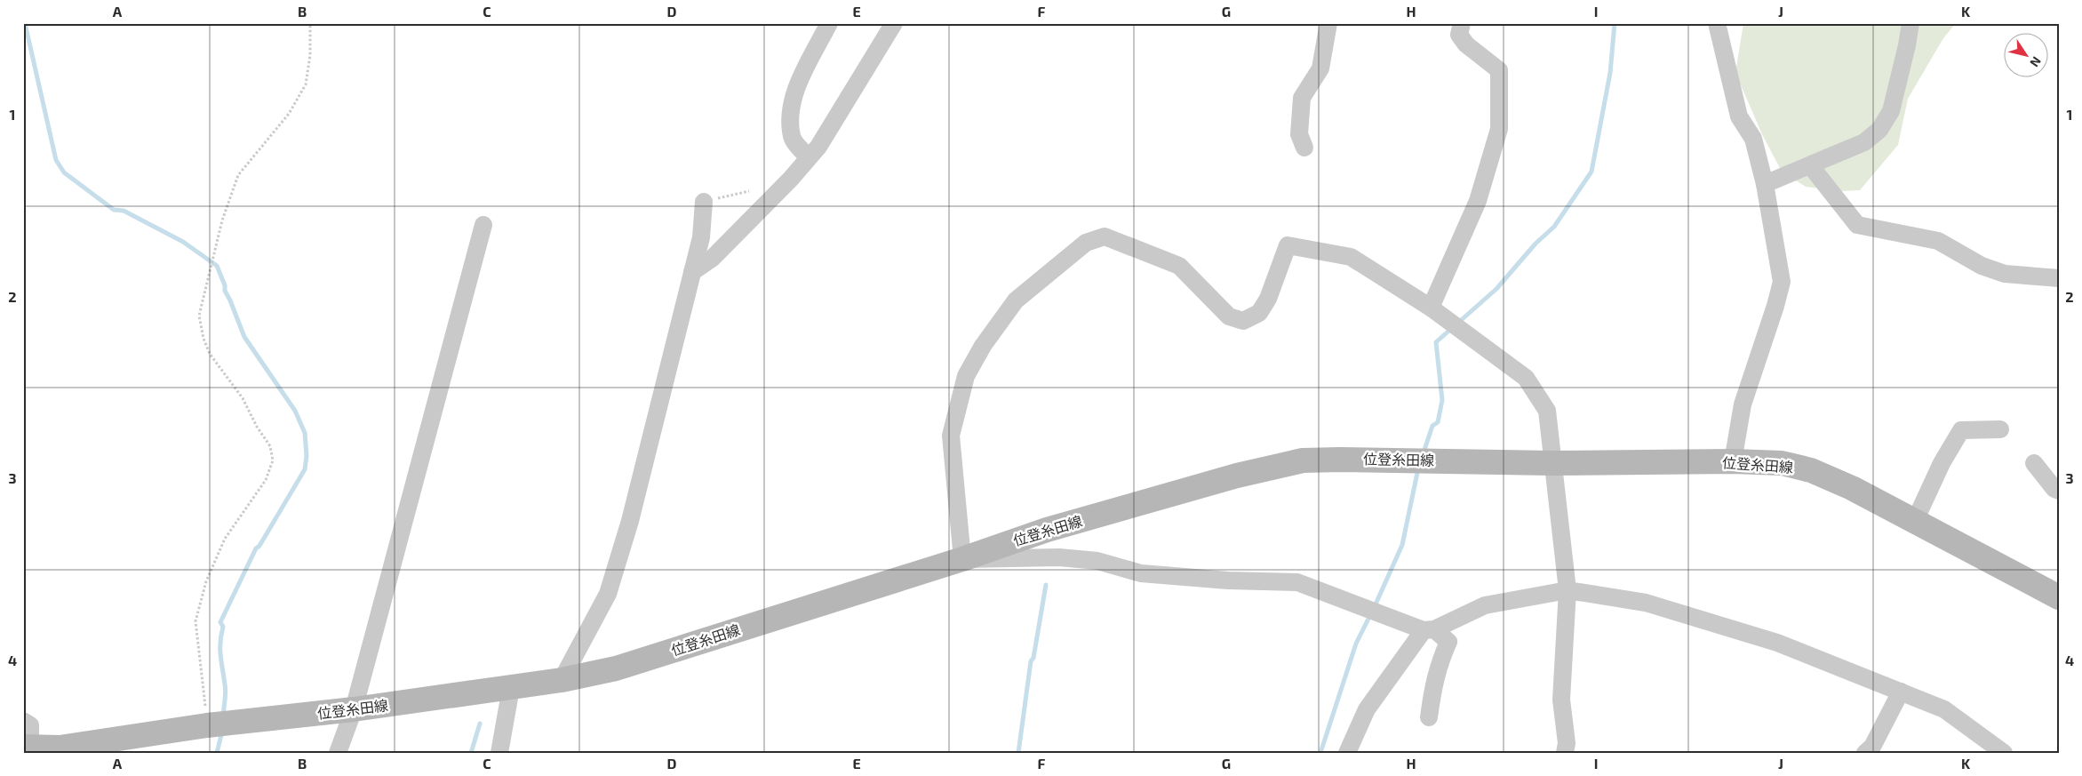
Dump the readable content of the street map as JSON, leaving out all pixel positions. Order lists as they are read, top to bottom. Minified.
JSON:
{"streets":{"main road":["位登糸田線"]},"north":"bottom right","grid":{"columns":["A","B","C","D","E","F","G","H","I","J","K"],"rows":["1","2","3","4"]}}
